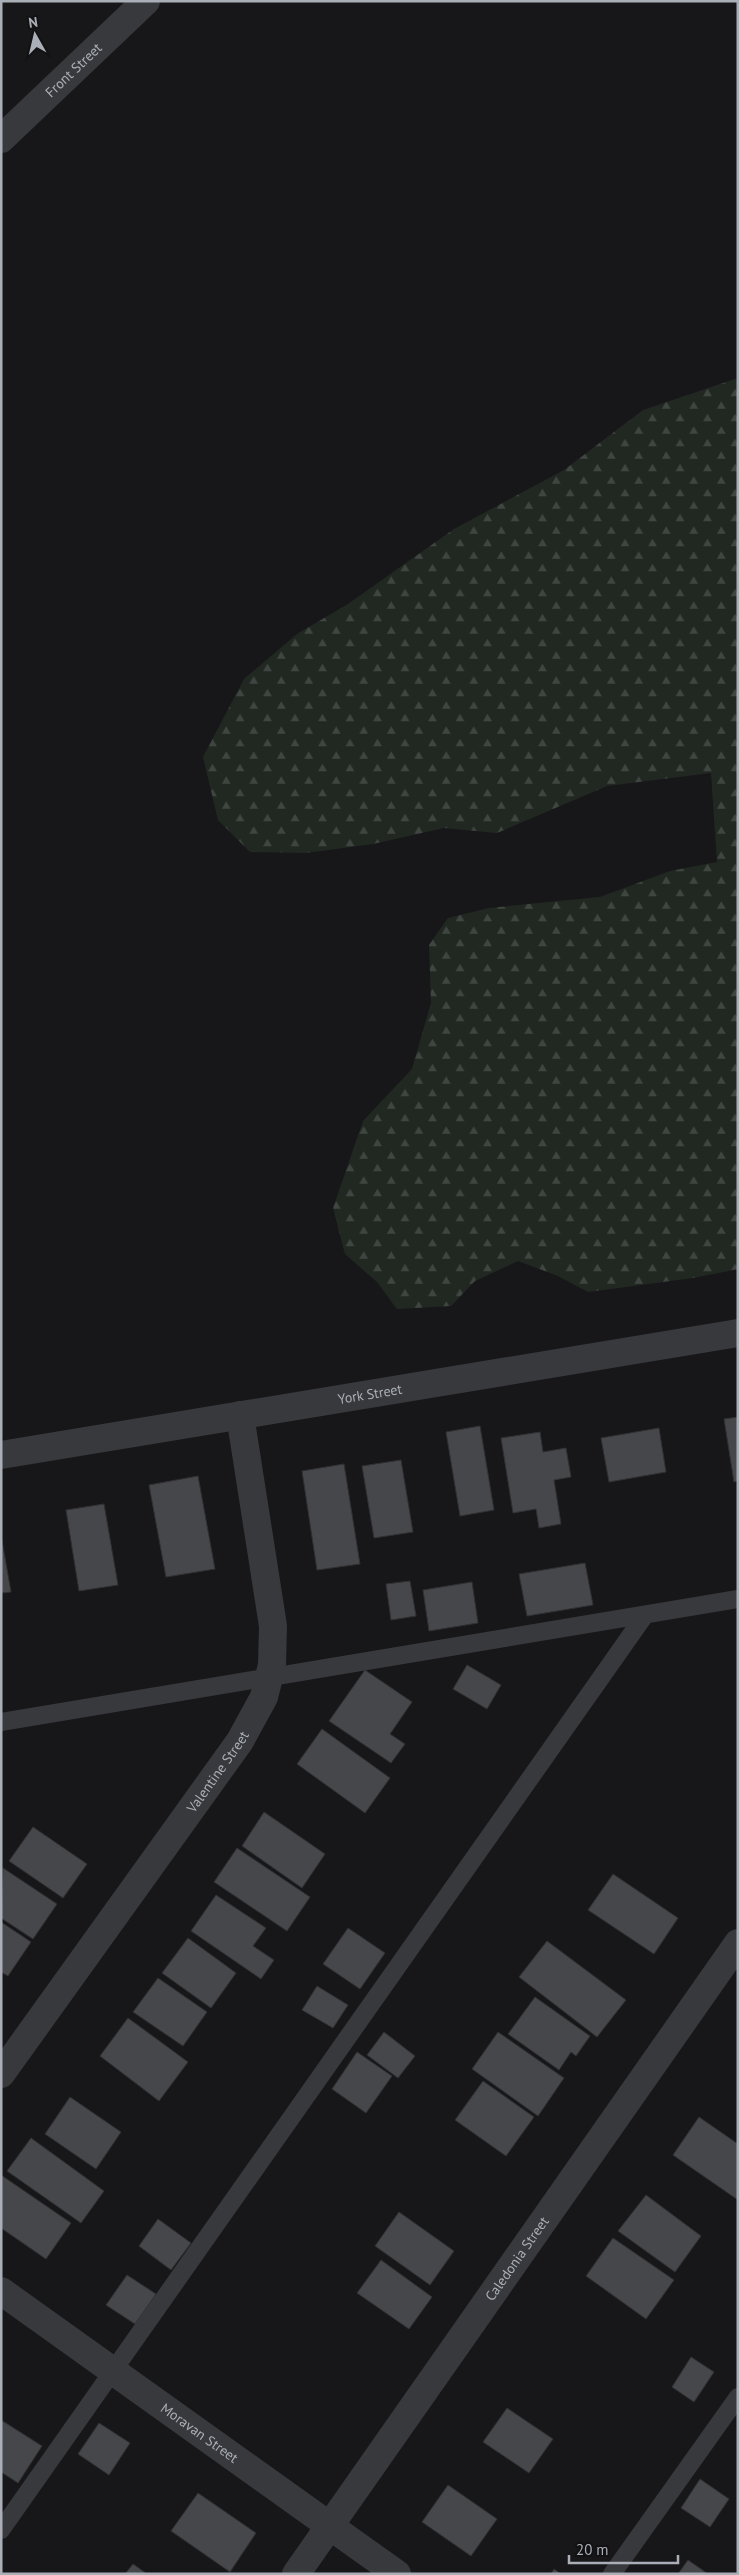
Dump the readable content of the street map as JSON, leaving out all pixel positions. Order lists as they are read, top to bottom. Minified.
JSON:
{"streets":{"street":["Front Street","York Street","Valentine Street","Caledonia Street","Moravan Street"]},"crossings":[["York Street","Valentine Street"],["Caledonia Street","Moravan Street"]],"scale_bar":"20 m","north":"top"}
